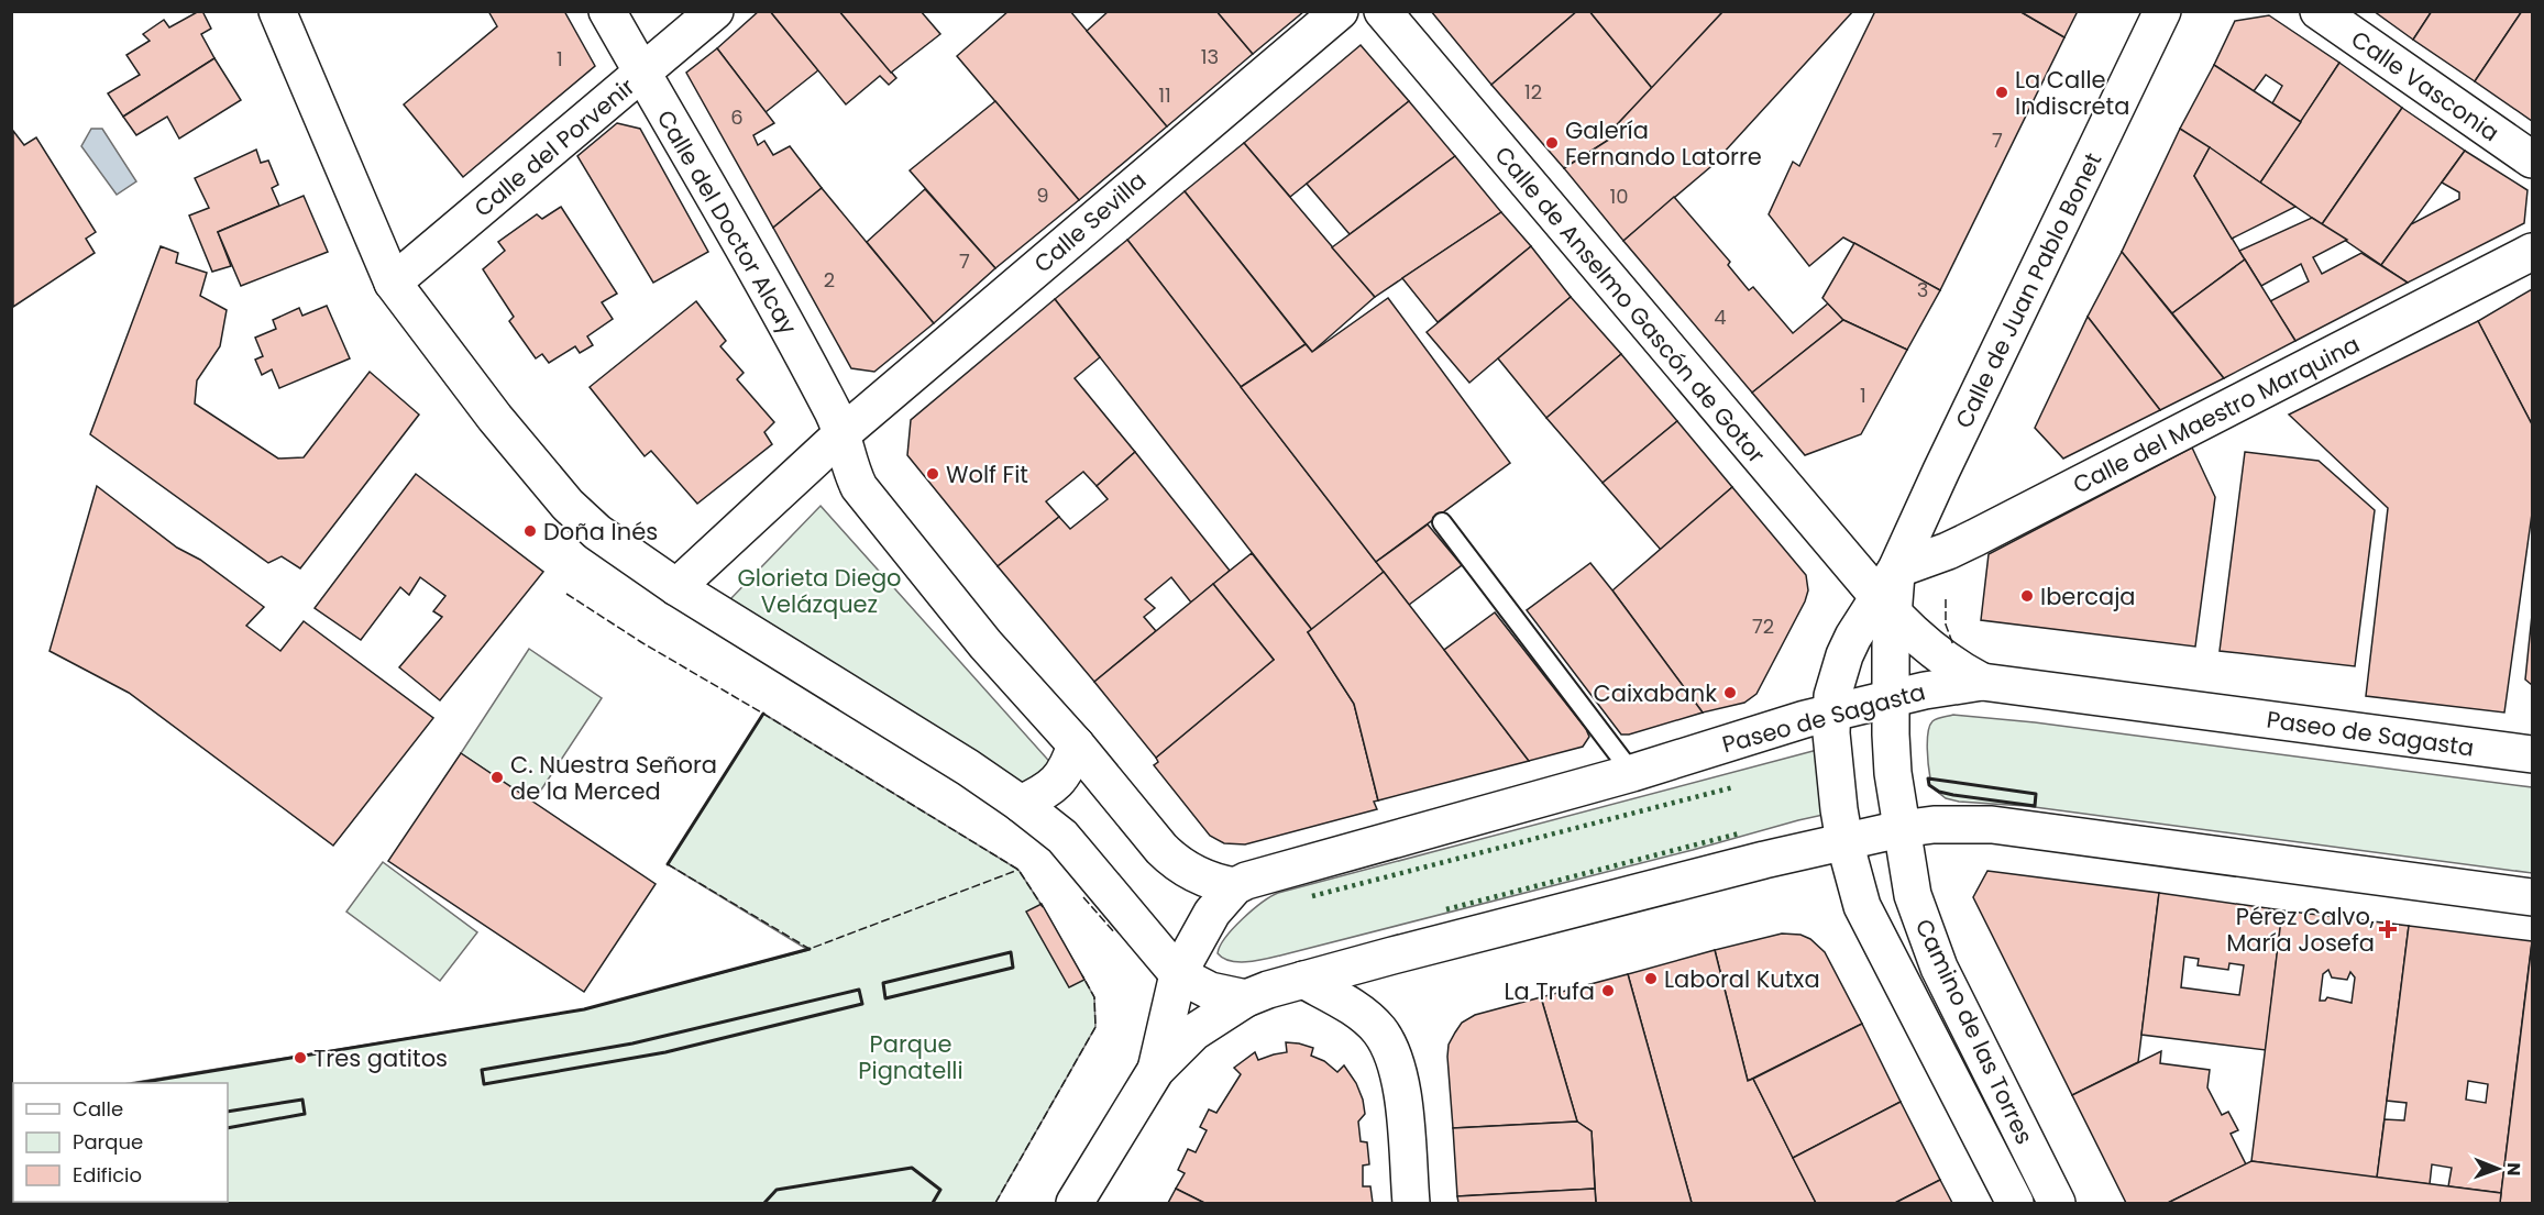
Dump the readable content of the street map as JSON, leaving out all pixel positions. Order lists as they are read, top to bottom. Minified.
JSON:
{"streets":{"street":["Calle Vasconia","Calle del Porvenir","Calle del Doctor Alcay","Calle Sevilla","Calle de Juan Pablo Bonet","Calle de Anselmo Gascón de Gotor","Calle del Maestro Marquina","Paseo de Sagasta","Camino de las Torres"]},"crossings":[["Calle del Porvenir","Calle del Doctor Alcay"],["Calle del Doctor Alcay","Calle Sevilla"],["Calle de Juan Pablo Bonet","Calle de Anselmo Gascón de Gotor"],["Calle de Juan Pablo Bonet","Calle del Maestro Marquina"],["Calle de Juan Pablo Bonet","Paseo de Sagasta"],["Calle de Juan Pablo Bonet","Camino de las Torres"],["Calle de Anselmo Gascón de Gotor","Calle del Maestro Marquina"],["Calle de Anselmo Gascón de Gotor","Paseo de Sagasta"],["Paseo de Sagasta","Camino de las Torres"]],"parks":["Glorieta Diego Velázquez","Parque Pignatelli"],"places":{"other":["La Calle Indiscreta","Galería Fernando Latorre","Wolf Fit","Doña Inés","Ibercaja","Caixabank","C. Nuestra Señora de la Merced","Laboral Kutxa","La Trufa","Tres gatitos"],"health":["Pérez Calvo, María Josefa"]},"house_numbers":["13","1","12","11","6","7","9","10","7","2","3","4","1","72"],"legend":["Calle","Parque","Edificio"],"north":"right"}
